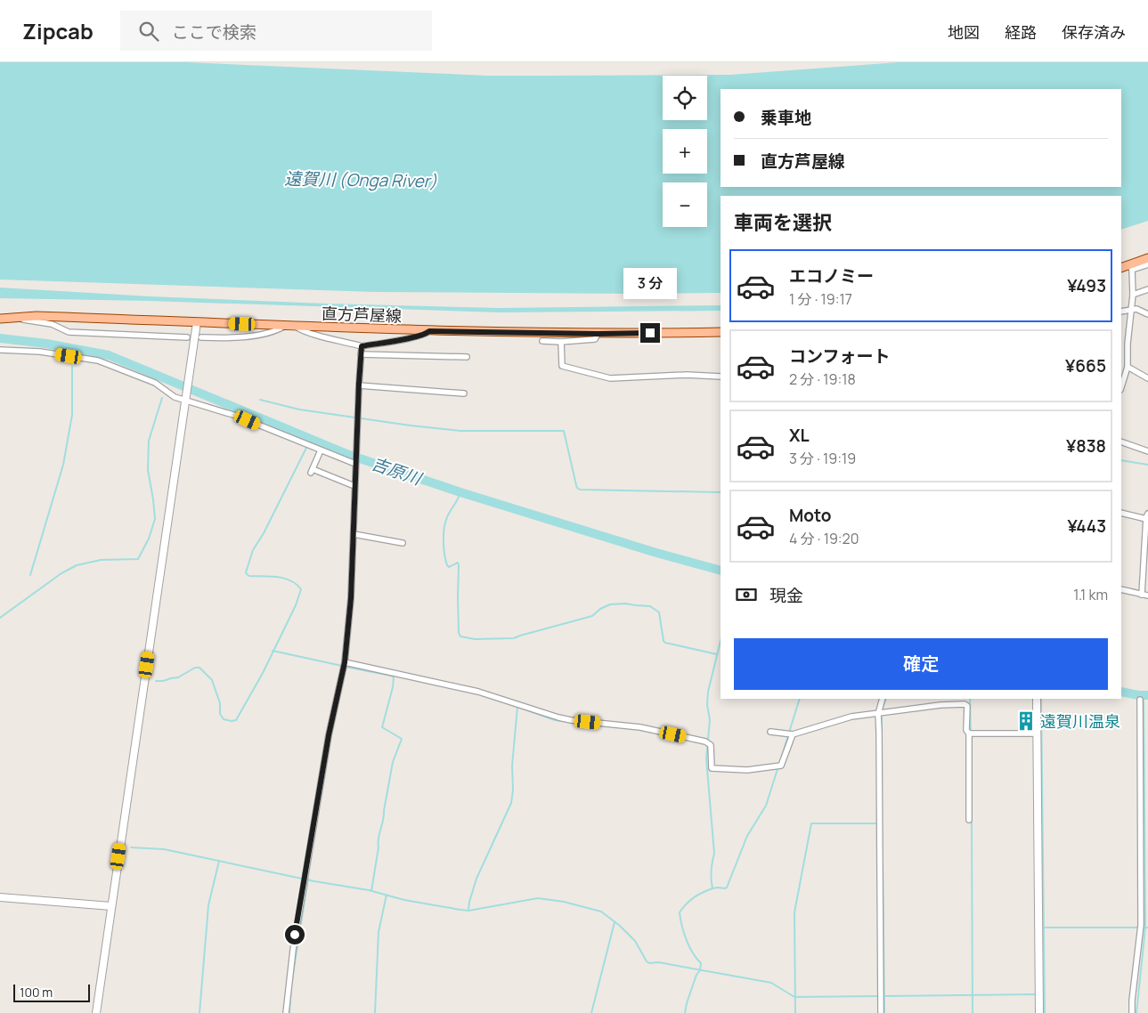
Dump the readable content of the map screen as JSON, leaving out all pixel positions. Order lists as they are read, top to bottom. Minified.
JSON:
{"streets":{"main road":["直方芦屋線"]},"water":["遠賀川 (Onga River)","吉原川"],"places":{"building":["遠賀川温泉"]},"scale_bar":"100 m","page":{"header":"Zipcab","search":"ここで検索","nav":["地図","経路","保存済み"],"map_buttons":["+","−"],"banner":["乗車地","直方芦屋線"],"heading":"車両を選択","list":[{"name":"エコノミー","note":"1 分 · 19:17","value":"¥493"},{"name":"コンフォート","note":"2 分 · 19:18","value":"¥665"},{"name":"XL","note":"3 分 · 19:19","value":"¥838"},{"name":"Moto","note":"4 分 · 19:20","value":"¥443"}],"bubble":"3 分","pay":["現金","1.1 km"],"buttons":"確定","scale":"100 m"}}
